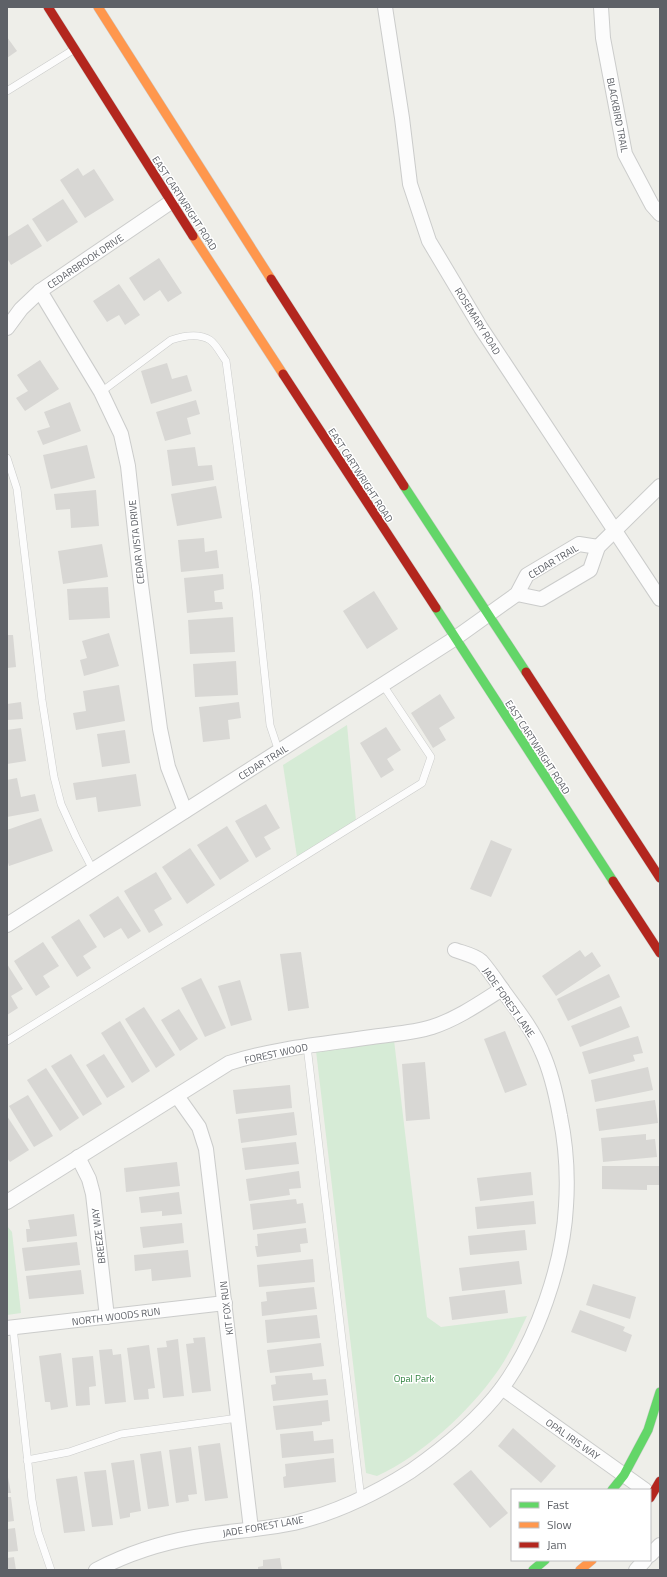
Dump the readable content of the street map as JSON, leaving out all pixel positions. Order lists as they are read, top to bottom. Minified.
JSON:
{"streets":{"main road":["EAST CARTWRIGHT ROAD"],"street":["BLACKBIRD TRAIL","CEDARBROOK DRIVE","ROSEMARY ROAD","CEDAR VISTA DRIVE","CEDAR TRAIL","JADE FOREST LANE","FOREST WOOD","BREEZE WAY","KIT FOX RUN","NORTH WOODS RUN","OPAL IRIS WAY"]},"crossings":[["EAST CARTWRIGHT ROAD","CEDARBROOK DRIVE"],["EAST CARTWRIGHT ROAD","CEDAR TRAIL"],["CEDARBROOK DRIVE","CEDAR VISTA DRIVE"],["CEDAR VISTA DRIVE","CEDAR TRAIL"],["JADE FOREST LANE","FOREST WOOD"],["JADE FOREST LANE","KIT FOX RUN"],["JADE FOREST LANE","OPAL IRIS WAY"],["FOREST WOOD","BREEZE WAY"],["FOREST WOOD","KIT FOX RUN"],["BREEZE WAY","NORTH WOODS RUN"],["KIT FOX RUN","NORTH WOODS RUN"]],"parks":["Opal Park"],"legend":["Fast","Slow","Jam"]}
